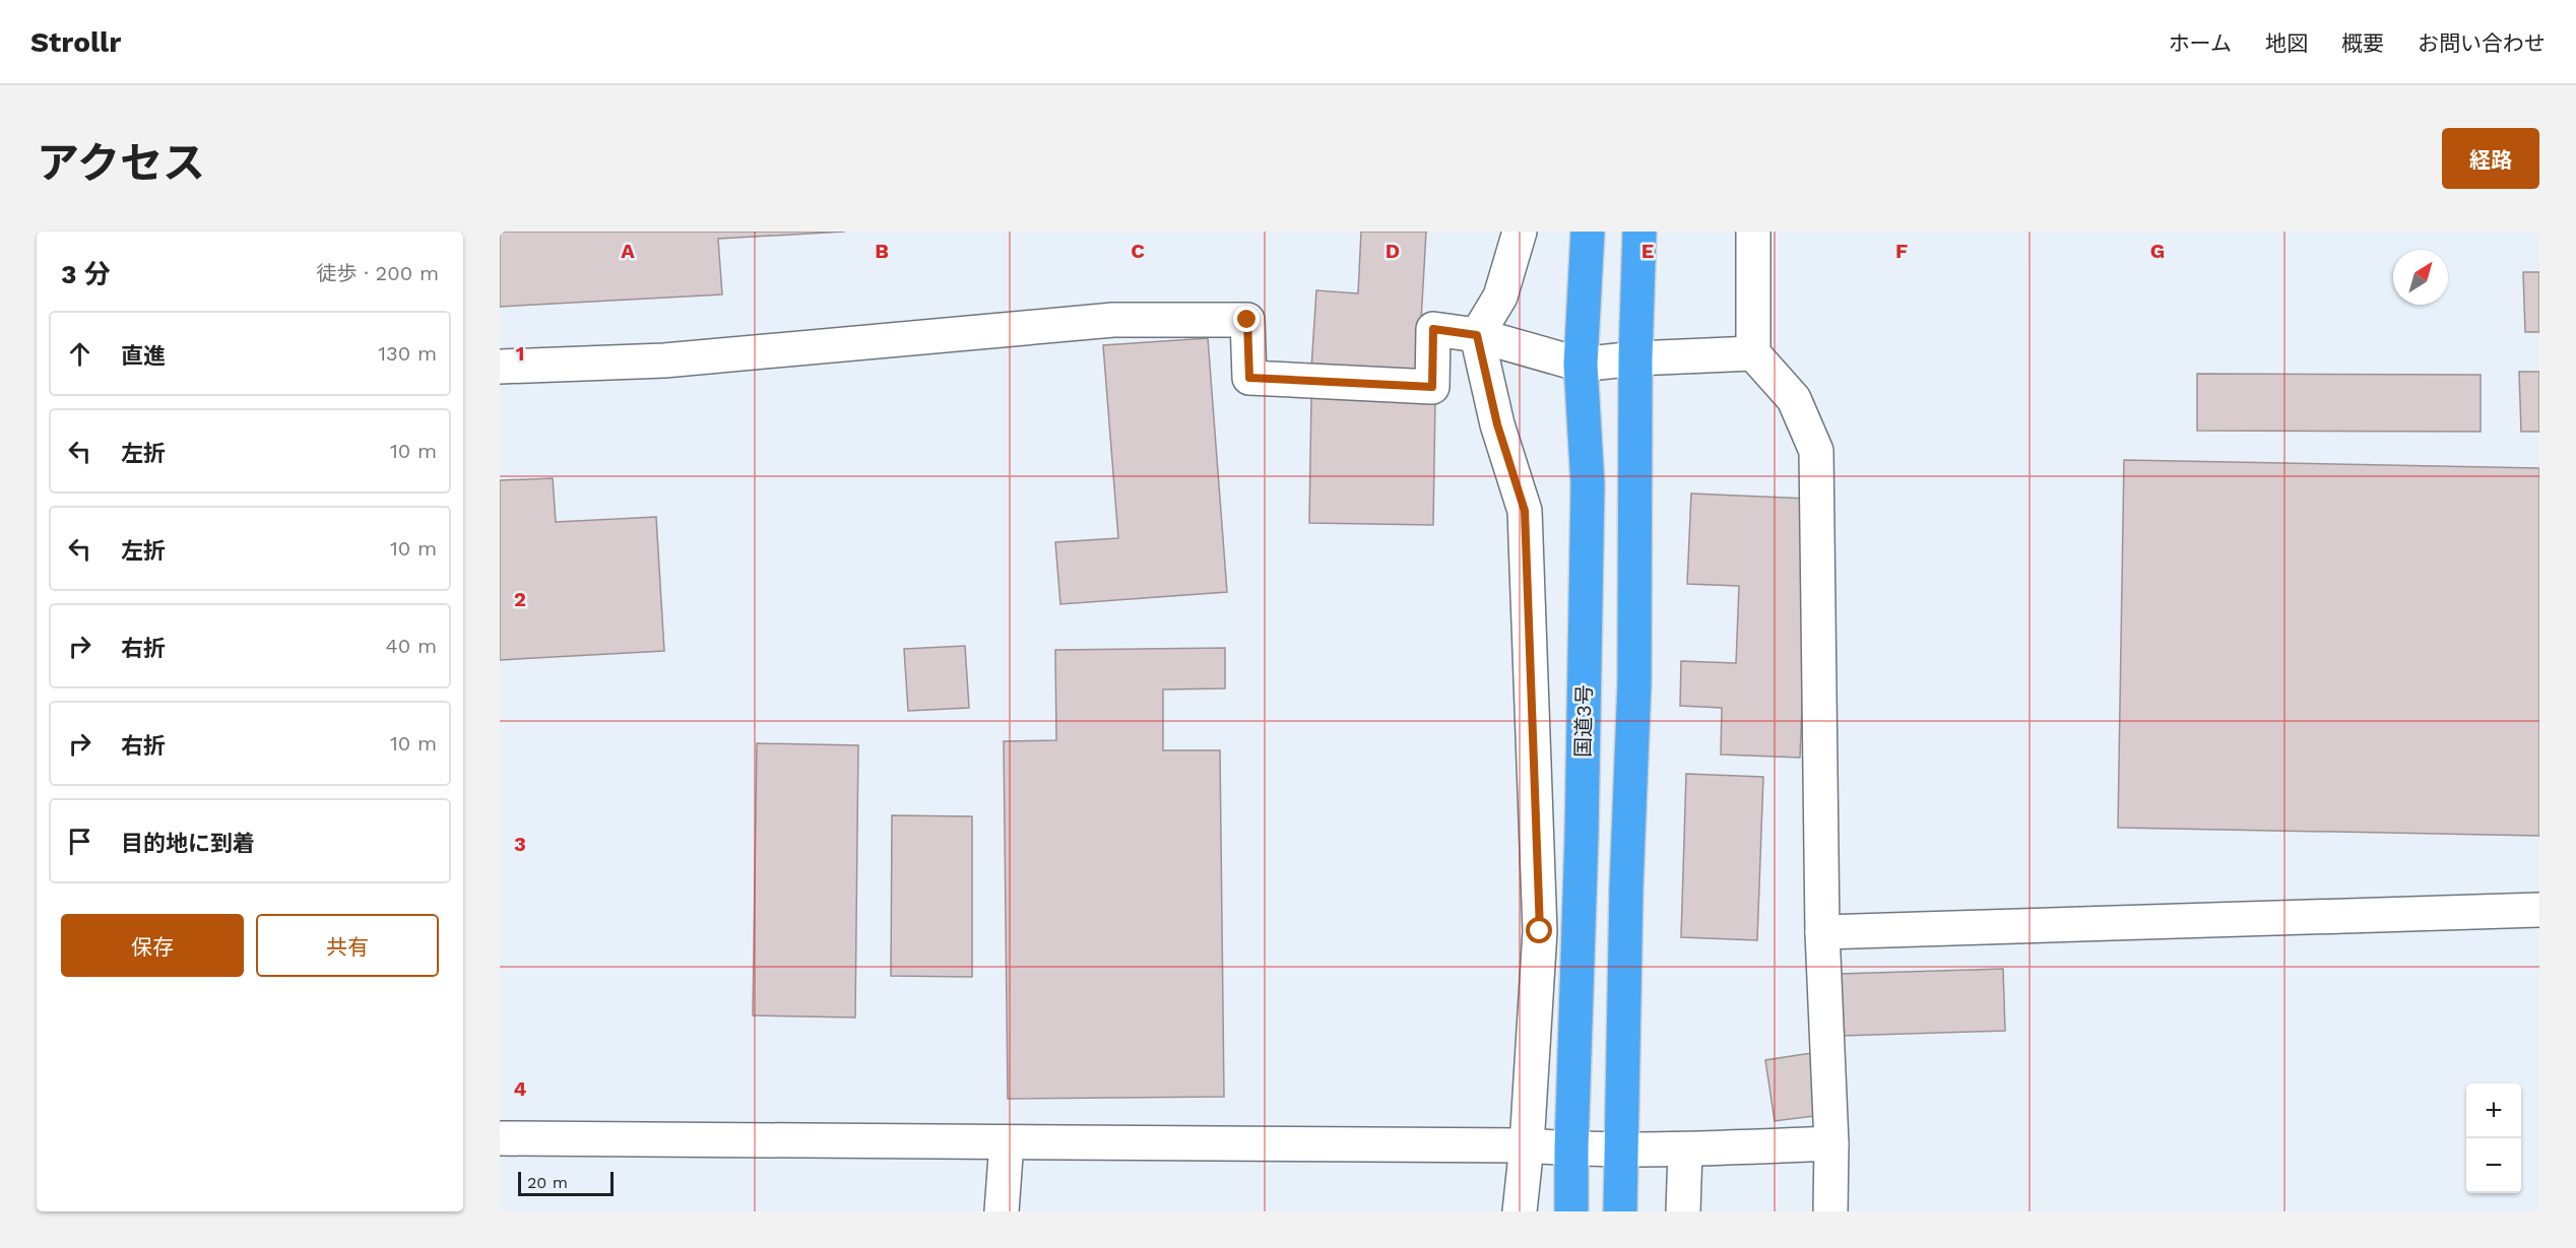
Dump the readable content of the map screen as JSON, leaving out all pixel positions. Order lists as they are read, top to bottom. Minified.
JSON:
{"streets":{"highway":["国道3号"]},"scale_bar":"20 m","north":"top right","page":{"header":"Strollr","nav":["ホーム","地図","概要","お問い合わせ"],"title":"アクセス","buttons":["経路",["保存","共有"]],"heading":["3 分","徒歩 · 200 m"],"list":[["直進","130 m"],["左折","10 m"],["左折","10 m"],["右折","40 m"],["右折","10 m"],"目的地に到着"],"map_buttons":["+","−"],"scale":"20 m"},"grid":{"columns":["A","B","C","D","E","F","G"],"rows":["1","2","3","4"]}}
